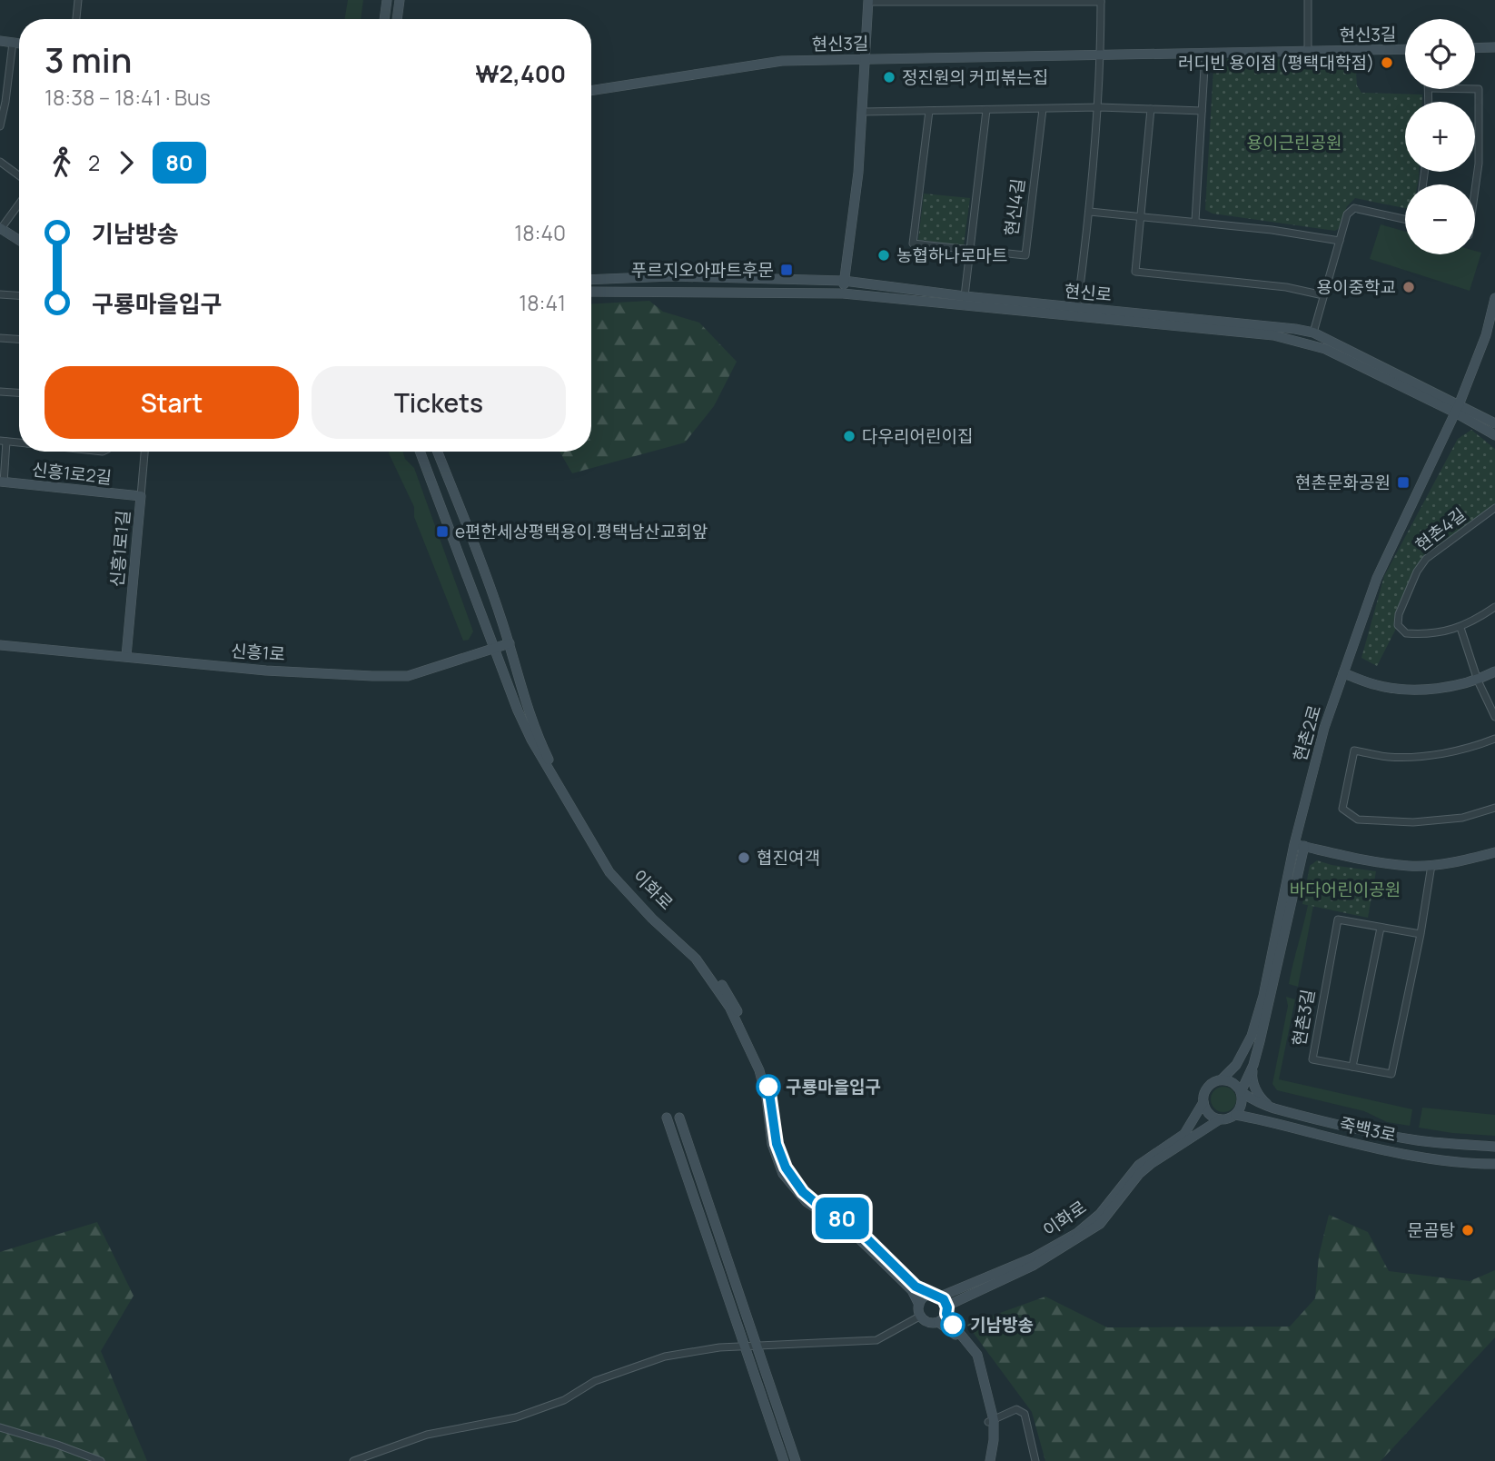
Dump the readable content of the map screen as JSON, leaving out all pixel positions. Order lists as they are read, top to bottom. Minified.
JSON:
{"streets":{"street":["현신3길","현신4길","현신로","신흥1로2길","현촌4길","신흥1로1길","신흥1로","현촌2로","이화로","현촌3길","죽백3로"]},"crossings":[["현신로","현촌2로"],["신흥1로2길","신흥1로1길"],["신흥1로1길","신흥1로"],["신흥1로","이화로"],["현촌2로","이화로"],["현촌2로","죽백3로"],["이화로","죽백3로"]],"parks":["용이근린공원","바다어린이공원"],"places":{"other":["러디빈 용이점 (평택대학점)","정진원의 커피볶는집","농협하나로마트","용이중학교","다우리어린이집","협진여객","구룡마을입구","문곰탕","기남방송"],"transit":["푸르지오아파트후문","현촌문화공원","e편한세상평택용이.평택남산교회앞"]},"lines":["bus line 80"],"page":{"on_map":"80","map_buttons":["+","−"],"heading":["3 min","18:38 – 18:41 · Bus","₩2,400"],"legs":["2","80"],"list":[{"name":"기남방송","value":"18:40"},{"name":"구룡마을입구","value":"18:41"}],"buttons":["Start","Tickets"]}}
